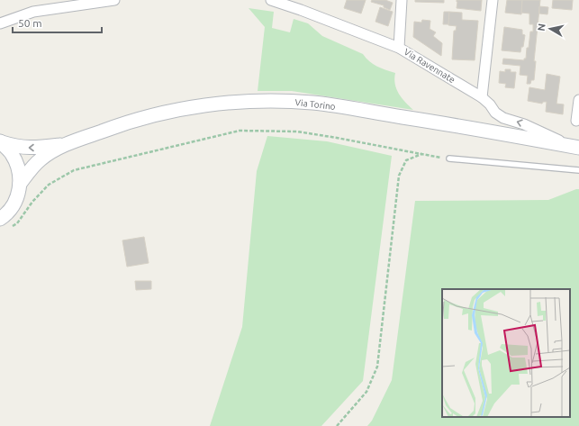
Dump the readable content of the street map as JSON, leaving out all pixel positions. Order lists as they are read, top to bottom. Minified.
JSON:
{"streets":{"main road":["Via Torino"],"street":["Via Ravennate"]},"crossings":[["Via Ravennate","Via Torino"]],"scale_bar":"50 m","north":"left"}
